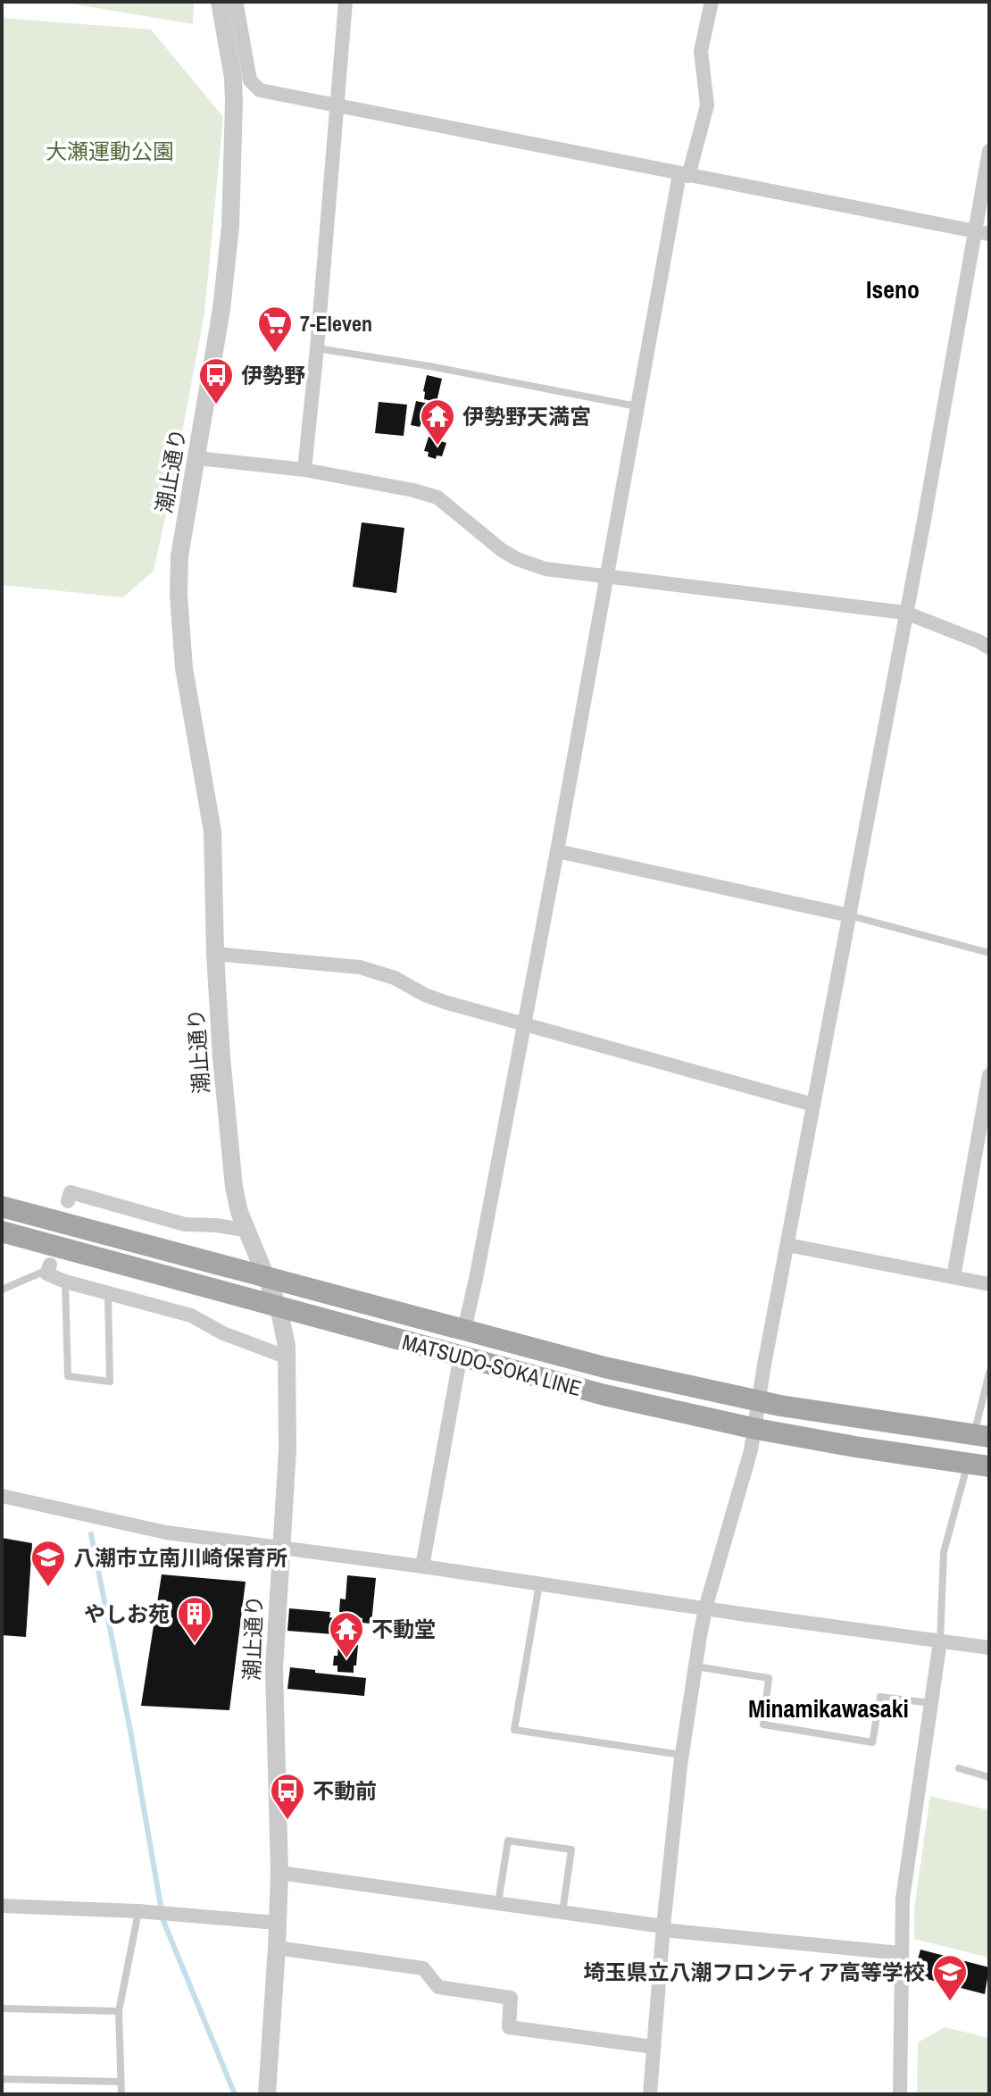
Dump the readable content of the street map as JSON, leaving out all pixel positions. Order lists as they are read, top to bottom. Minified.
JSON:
{"streets":{"main road":["MATSUDO-SOKA LINE"],"street":["潮止通り"]},"crossings":[["潮止通り","MATSUDO-SOKA LINE"]],"districts":["Iseno","Minamikawasaki"],"parks":["大瀬運動公園"],"places":{"supermarket":["7-Eleven"],"bus stop":["伊勢野","不動前"],"temple":["伊勢野天満宮","不動堂"],"school or university":["八潮市立南川崎保育所","埼玉県立八潮フロンティア高等学校"],"building":["やしお苑"]}}
